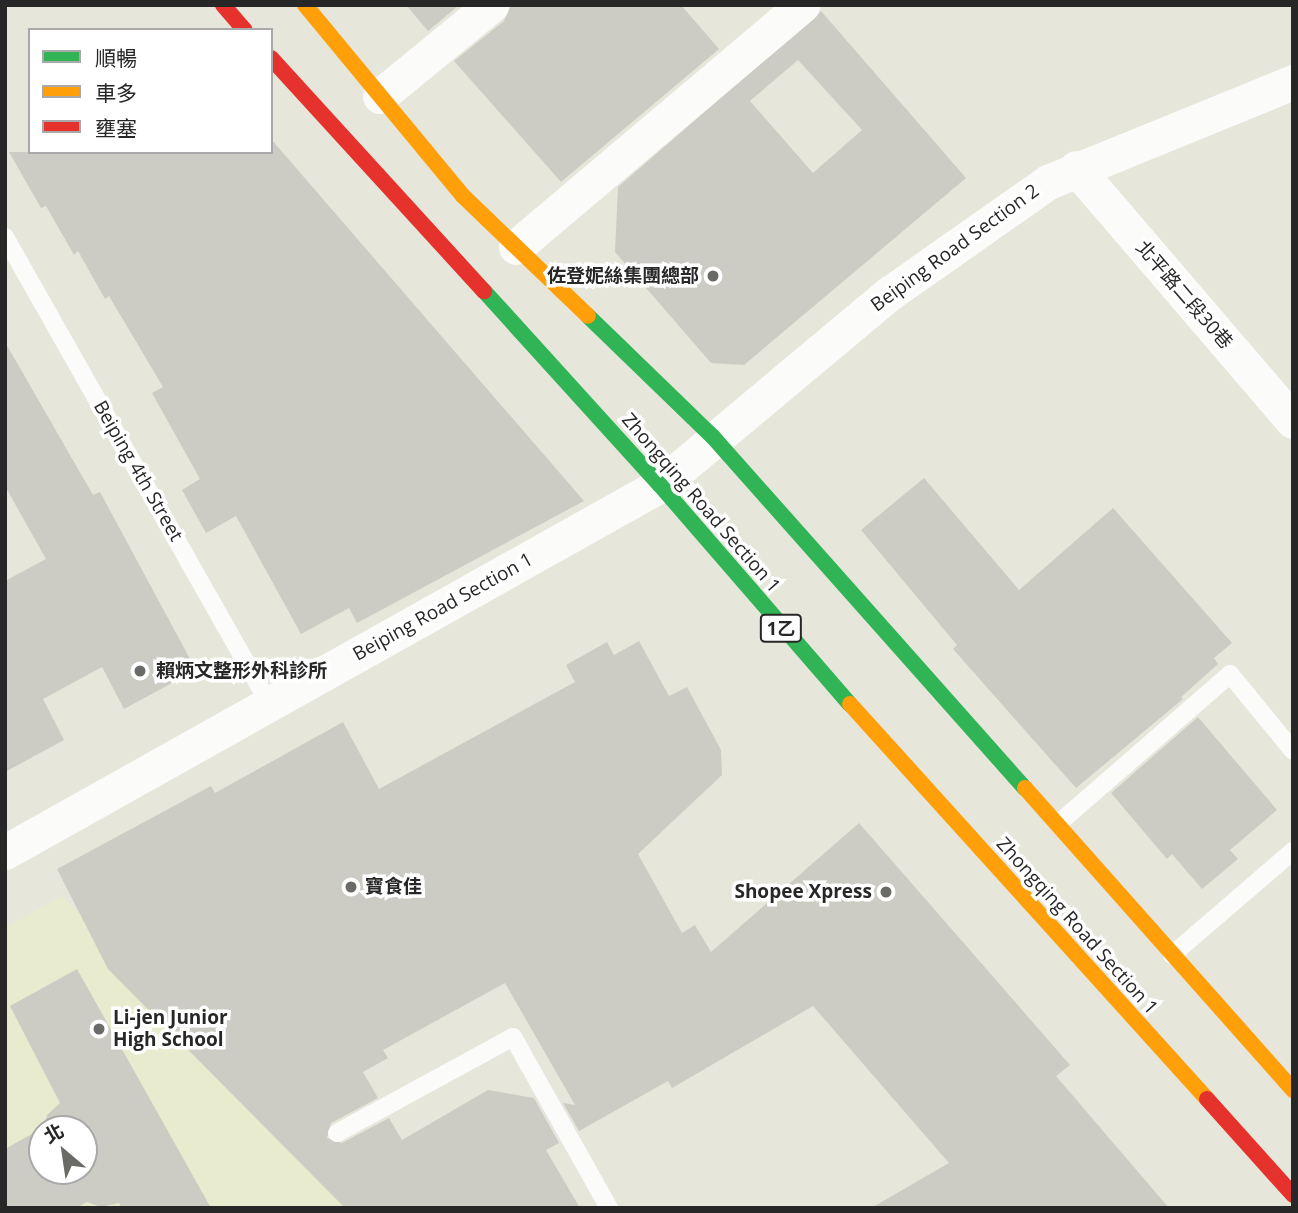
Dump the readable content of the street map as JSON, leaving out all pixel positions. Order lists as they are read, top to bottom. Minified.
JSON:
{"streets":{"main road":["Zhongqing Road Section 1","1乙"],"street":["Beiping Road Section 2","北平路二段30巷","Beiping Road Section 1"],"lane":["Beiping 4th Street"]},"crossings":[["Beiping Road Section 2","北平路二段30巷"],["Beiping Road Section 2","Zhongqing Road Section 1"],["Beiping Road Section 2","Beiping Road Section 1"],["Beiping 4th Street","Beiping Road Section 1"],["Zhongqing Road Section 1","Beiping Road Section 1"]],"places":["佐登妮絲集團總部","賴炳文整形外科診所","寶食佳","Shopee Xpress","Li-jen Junior High School"],"legend":["順暢","車多","壅塞"],"north":"top left"}
